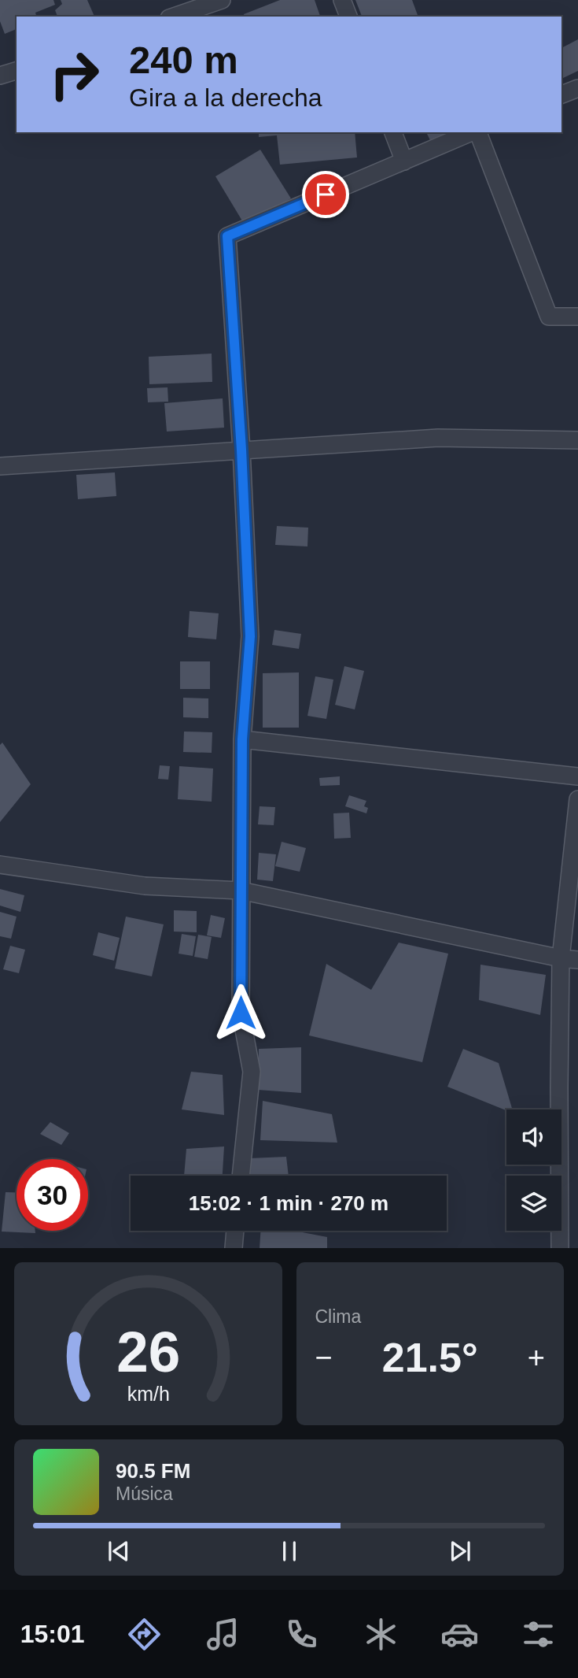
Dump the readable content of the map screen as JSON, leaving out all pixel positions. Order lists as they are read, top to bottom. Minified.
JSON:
{"page":{"turn":["240 m","Gira a la derecha"],"limit":"30","trip":"15:02 · 1 min · 270 m","tile":"Clima","heat":["−","21.5°","+"],"song":["90.5 FM","Música"],"tabs":"15:01","gauge":["26","km/h"]}}
